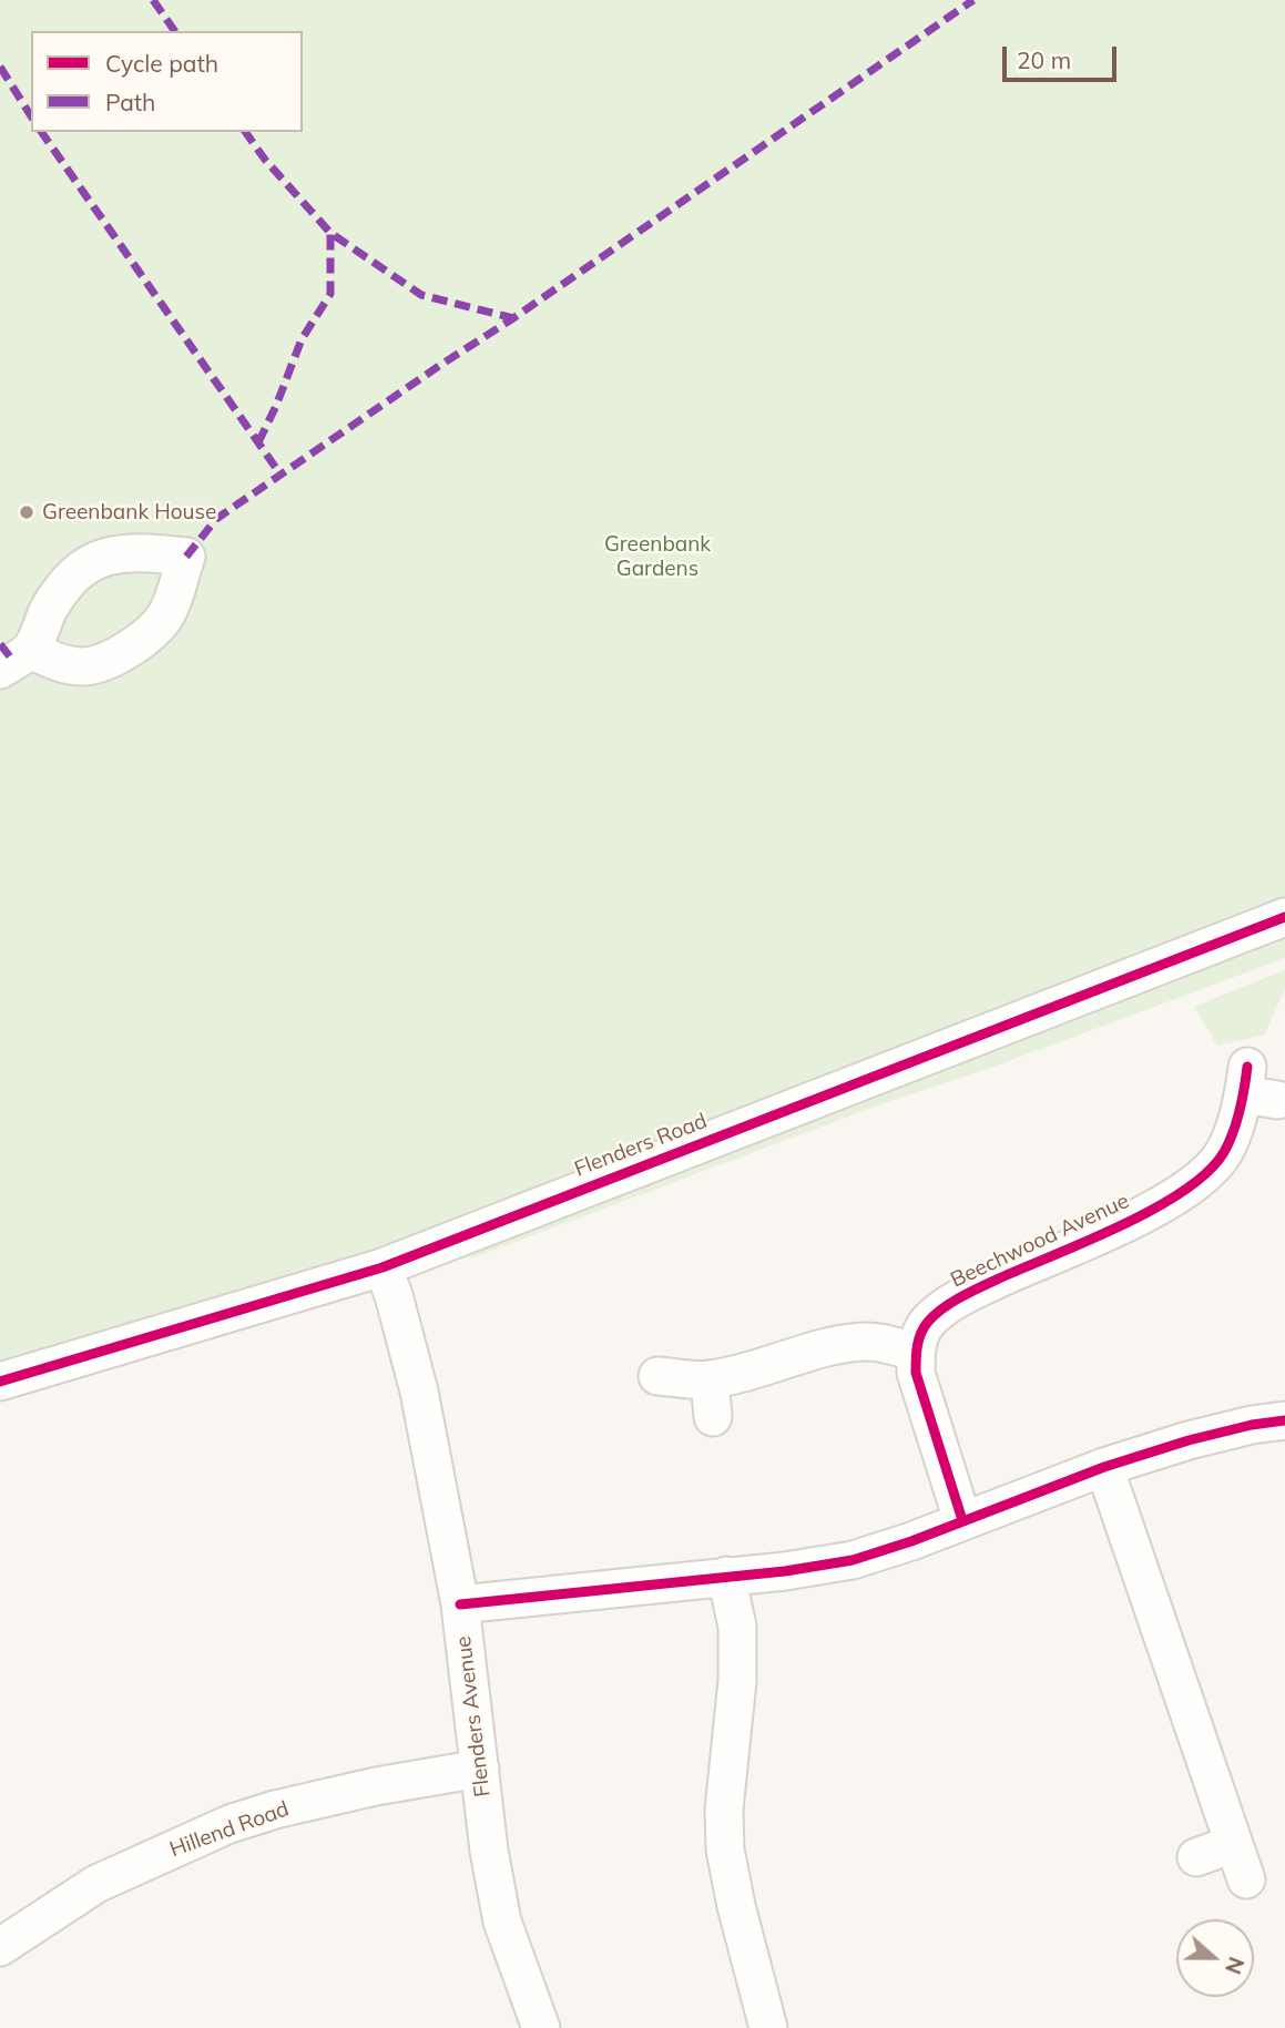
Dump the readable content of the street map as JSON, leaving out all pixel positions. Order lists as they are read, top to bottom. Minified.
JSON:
{"streets":{"street":["Flenders Road","Beechwood Avenue","Flenders Avenue","Hillend Road"]},"crossings":[["Flenders Road","Flenders Avenue"],["Flenders Avenue","Hillend Road"]],"parks":["Greenbank Gardens"],"places":["Greenbank House"],"legend":["Cycle path","Path"],"scale_bar":"20 m","north":"right"}
